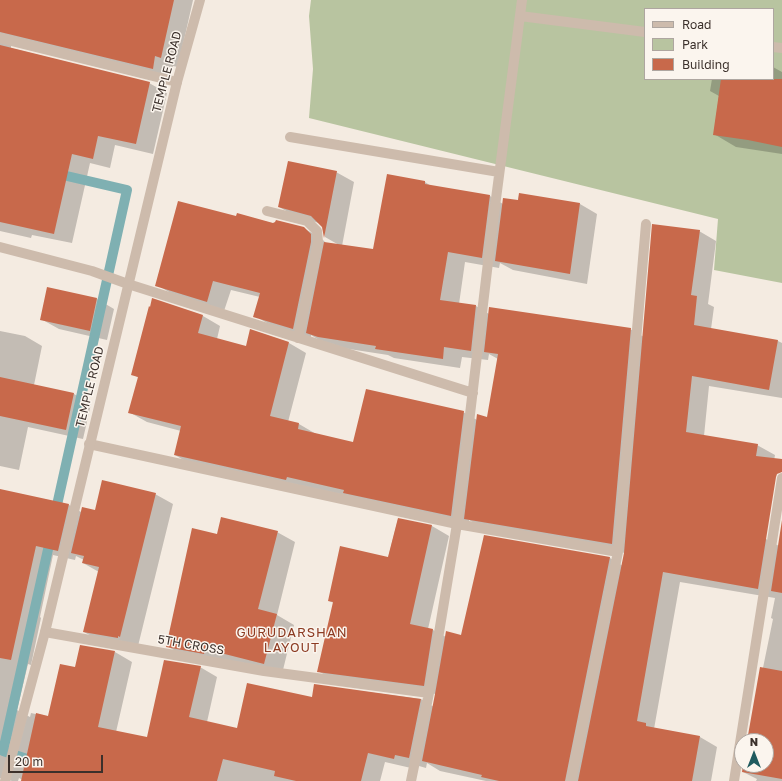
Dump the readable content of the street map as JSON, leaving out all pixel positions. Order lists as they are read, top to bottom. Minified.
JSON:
{"streets":{"street":["TEMPLE ROAD","5TH CROSS"]},"crossings":[["TEMPLE ROAD","5TH CROSS"]],"districts":["GURUDARSHAN LAYOUT"],"legend":["Road","Park","Building"],"scale_bar":"20 m","north":"top"}
